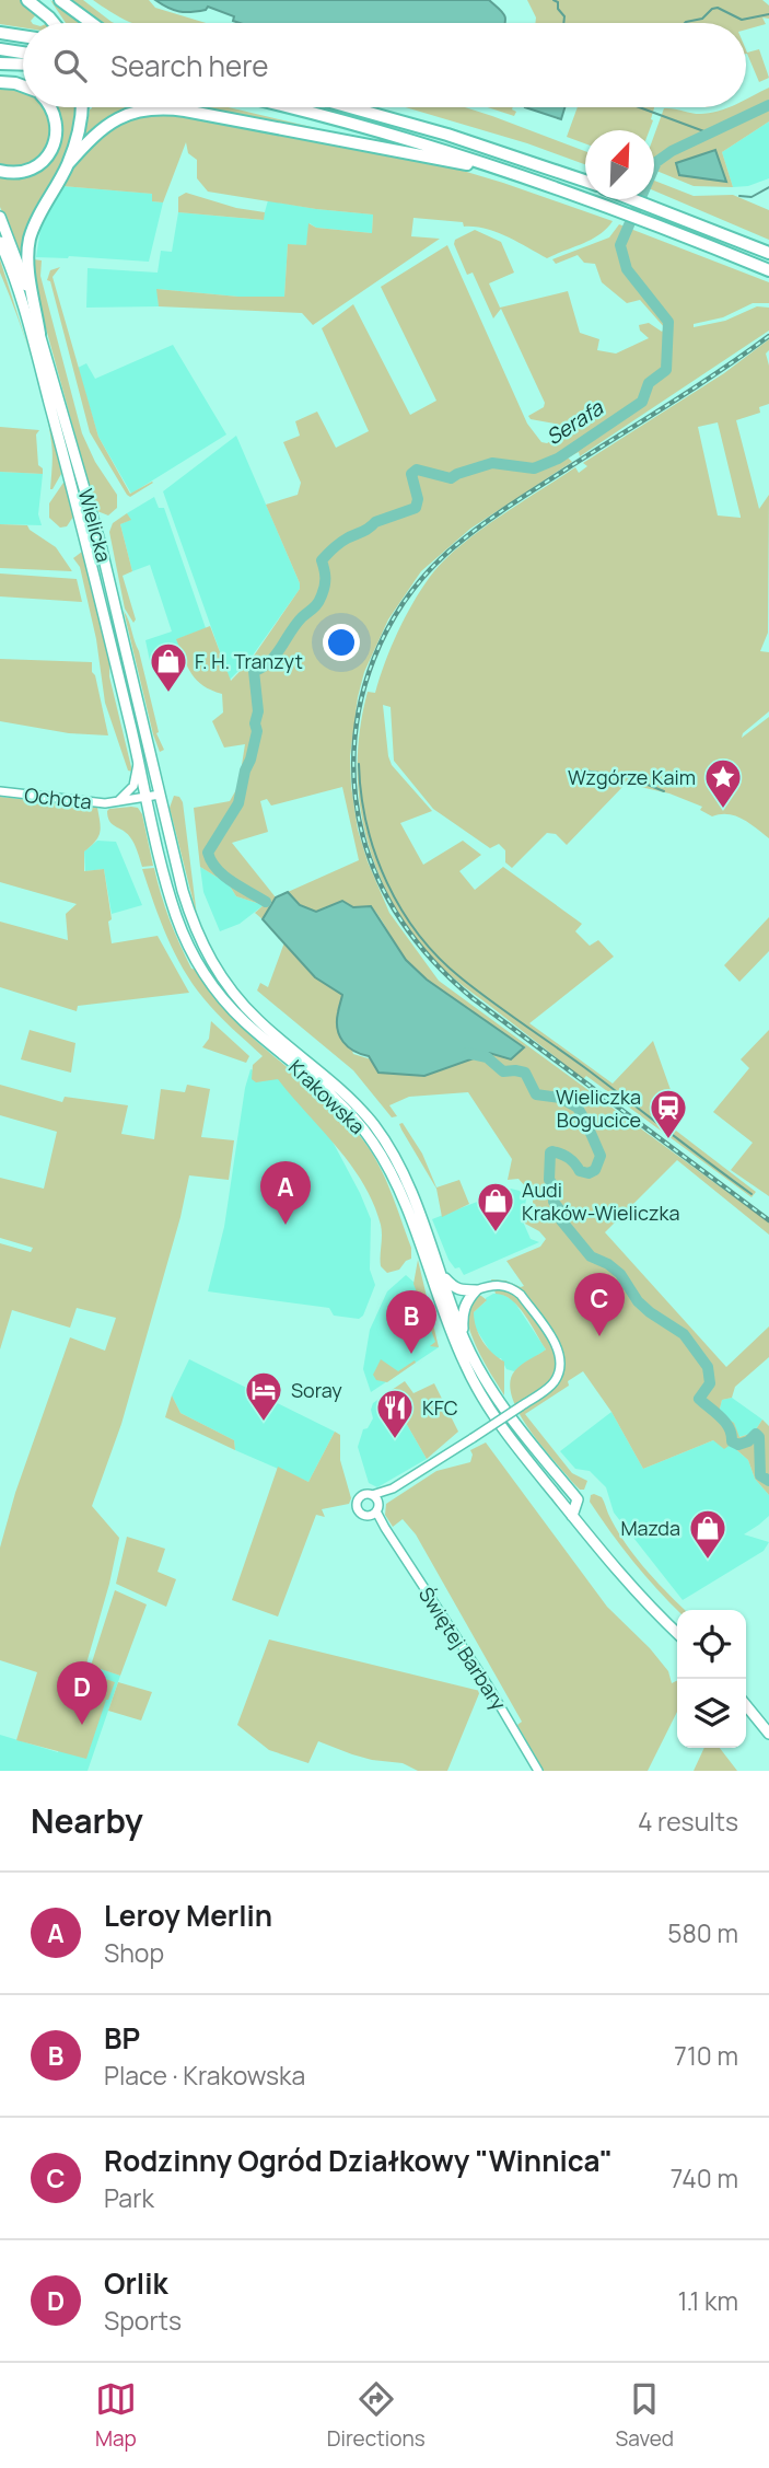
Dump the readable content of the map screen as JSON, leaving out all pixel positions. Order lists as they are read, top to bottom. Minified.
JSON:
{"streets":{"main road":["Wielicka","Krakowska"],"street":["Ochota","Świętej Barbary"]},"crossings":[["Wielicka","Ochota"],["Wielicka","Krakowska"],["Ochota","Krakowska"]],"water":["Serafa"],"places":{"shop":["F. H. Tranzyt","Audi Kraków-Wieliczka","Mazda"],"place":["Wzgórze Kaim"],"station":["Wieliczka Bogucice"],"hotel":["Soray"],"restaurant":["KFC"]},"north":"top right","page":{"search":"Search here","pins":["A","C","B","D"],"heading":["Nearby","4 results"],"list":[{"mark":"A","name":"Leroy Merlin","note":"Shop","value":"580 m"},{"mark":"B","name":"BP","note":"Place · Krakowska","value":"710 m"},{"mark":"C","name":"Rodzinny Ogród Działkowy \"Winnica\"","note":"Park","value":"740 m"},{"mark":"D","name":"Orlik","note":"Sports","value":"1.1 km"}],"nav":["Map","Directions","Saved"]}}
